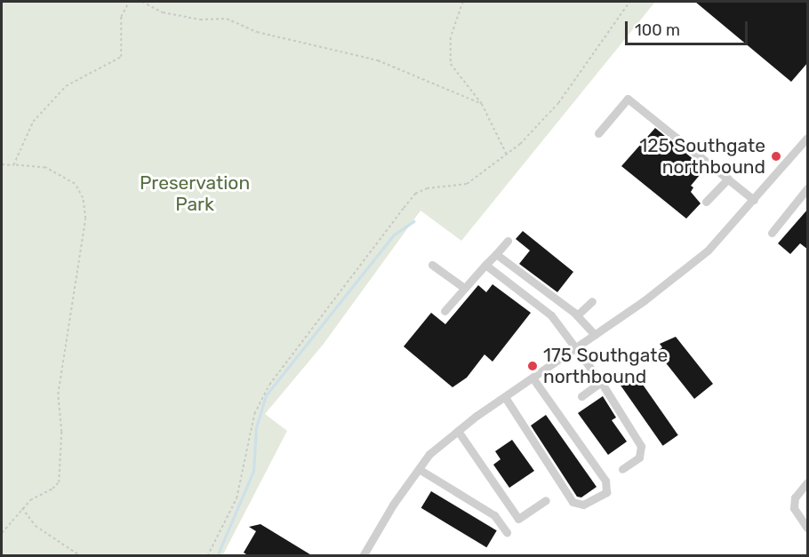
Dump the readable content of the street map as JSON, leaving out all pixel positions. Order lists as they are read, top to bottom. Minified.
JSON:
{"parks":["Preservation Park"],"places":["125 Southgate northbound","175 Southgate northbound"],"scale_bar":"100 m"}
